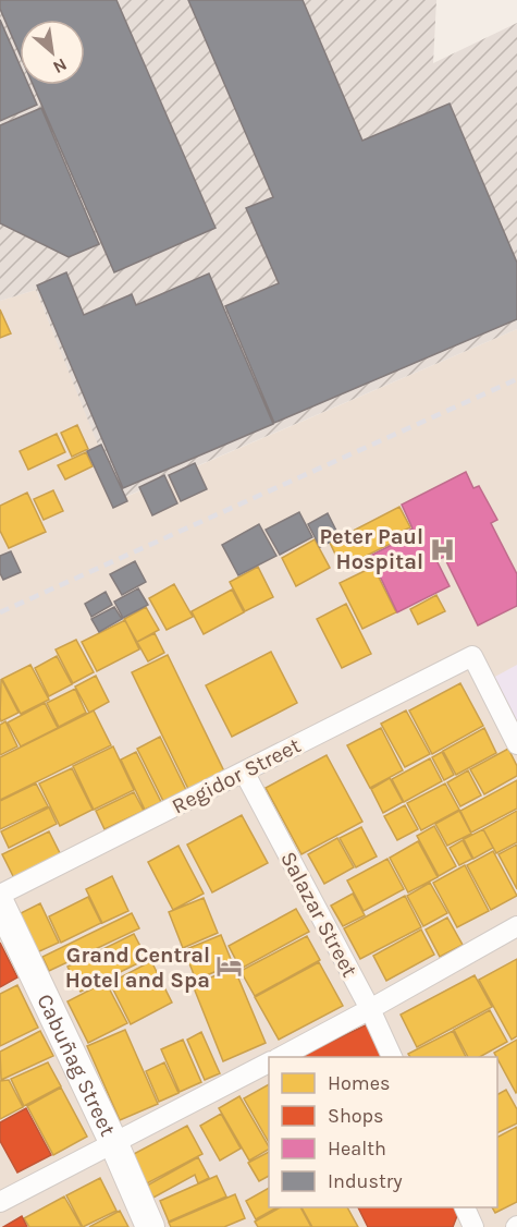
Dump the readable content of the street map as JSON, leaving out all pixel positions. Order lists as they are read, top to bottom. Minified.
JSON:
{"streets":{"street":["Regidor Street","Salazar Street","Cabuñag Street"]},"crossings":[["Regidor Street","Salazar Street"]],"places":{"hospital":["Peter Paul Hospital"],"hotel":["Grand Central Hotel and Spa"]},"legend":["Homes","Shops","Health","Industry"],"north":"bottom right"}
